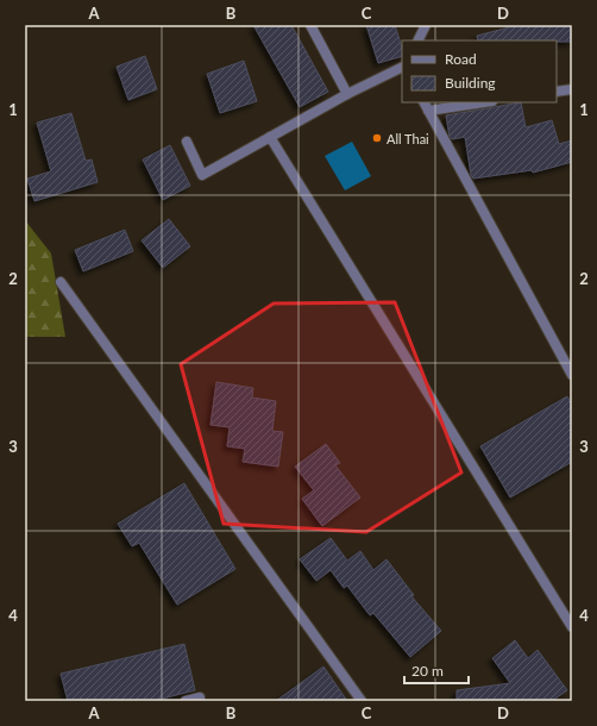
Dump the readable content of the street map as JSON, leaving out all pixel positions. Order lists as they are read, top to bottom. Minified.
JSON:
{"places":["All Thai"],"legend":["Road","Building"],"scale_bar":"20 m","grid":{"columns":["A","B","C","D"],"rows":["1","2","3","4"]}}
